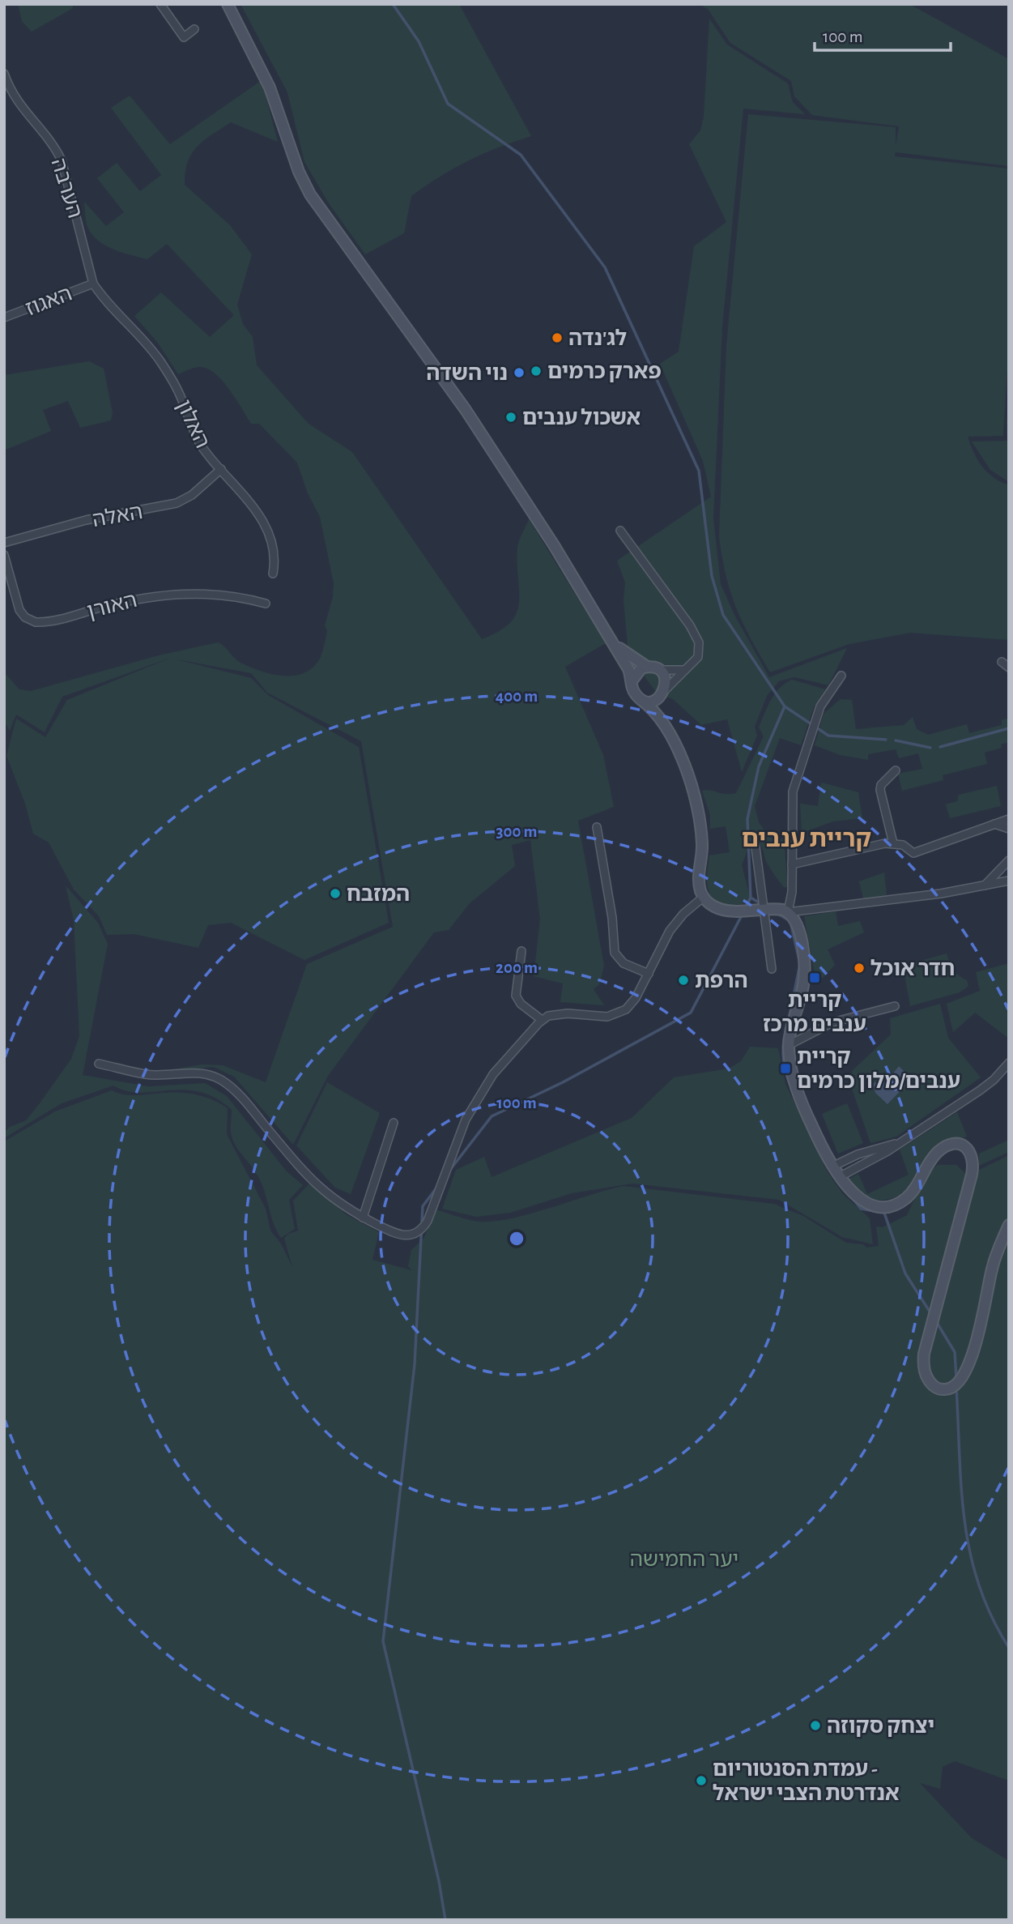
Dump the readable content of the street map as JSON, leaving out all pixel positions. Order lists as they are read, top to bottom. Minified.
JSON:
{"streets":{"street":["הערבה","האגוז","האלון","האלה","האורן"]},"crossings":[["הערבה","האגוז"],["הערבה","האלון"],["האגוז","האלון"],["האלון","האלה"]],"districts":["קריית ענבים"],"parks":["יער החמישה"],"places":{"other":["לג'נדה","פארק כרמים","נוי השדה","אשכול ענבים","המזבח","חדר אוכל","הרפת","יצחק סקוזה","עמדת הסנטוריום - אנדרטת הצבי ישראל"],"transit":["קריית ענבים מרכז","קריית ענבים/מלון כרמים"]},"scale_bar":"100 m","rings":["400 m","300 m","200 m","100 m"]}
